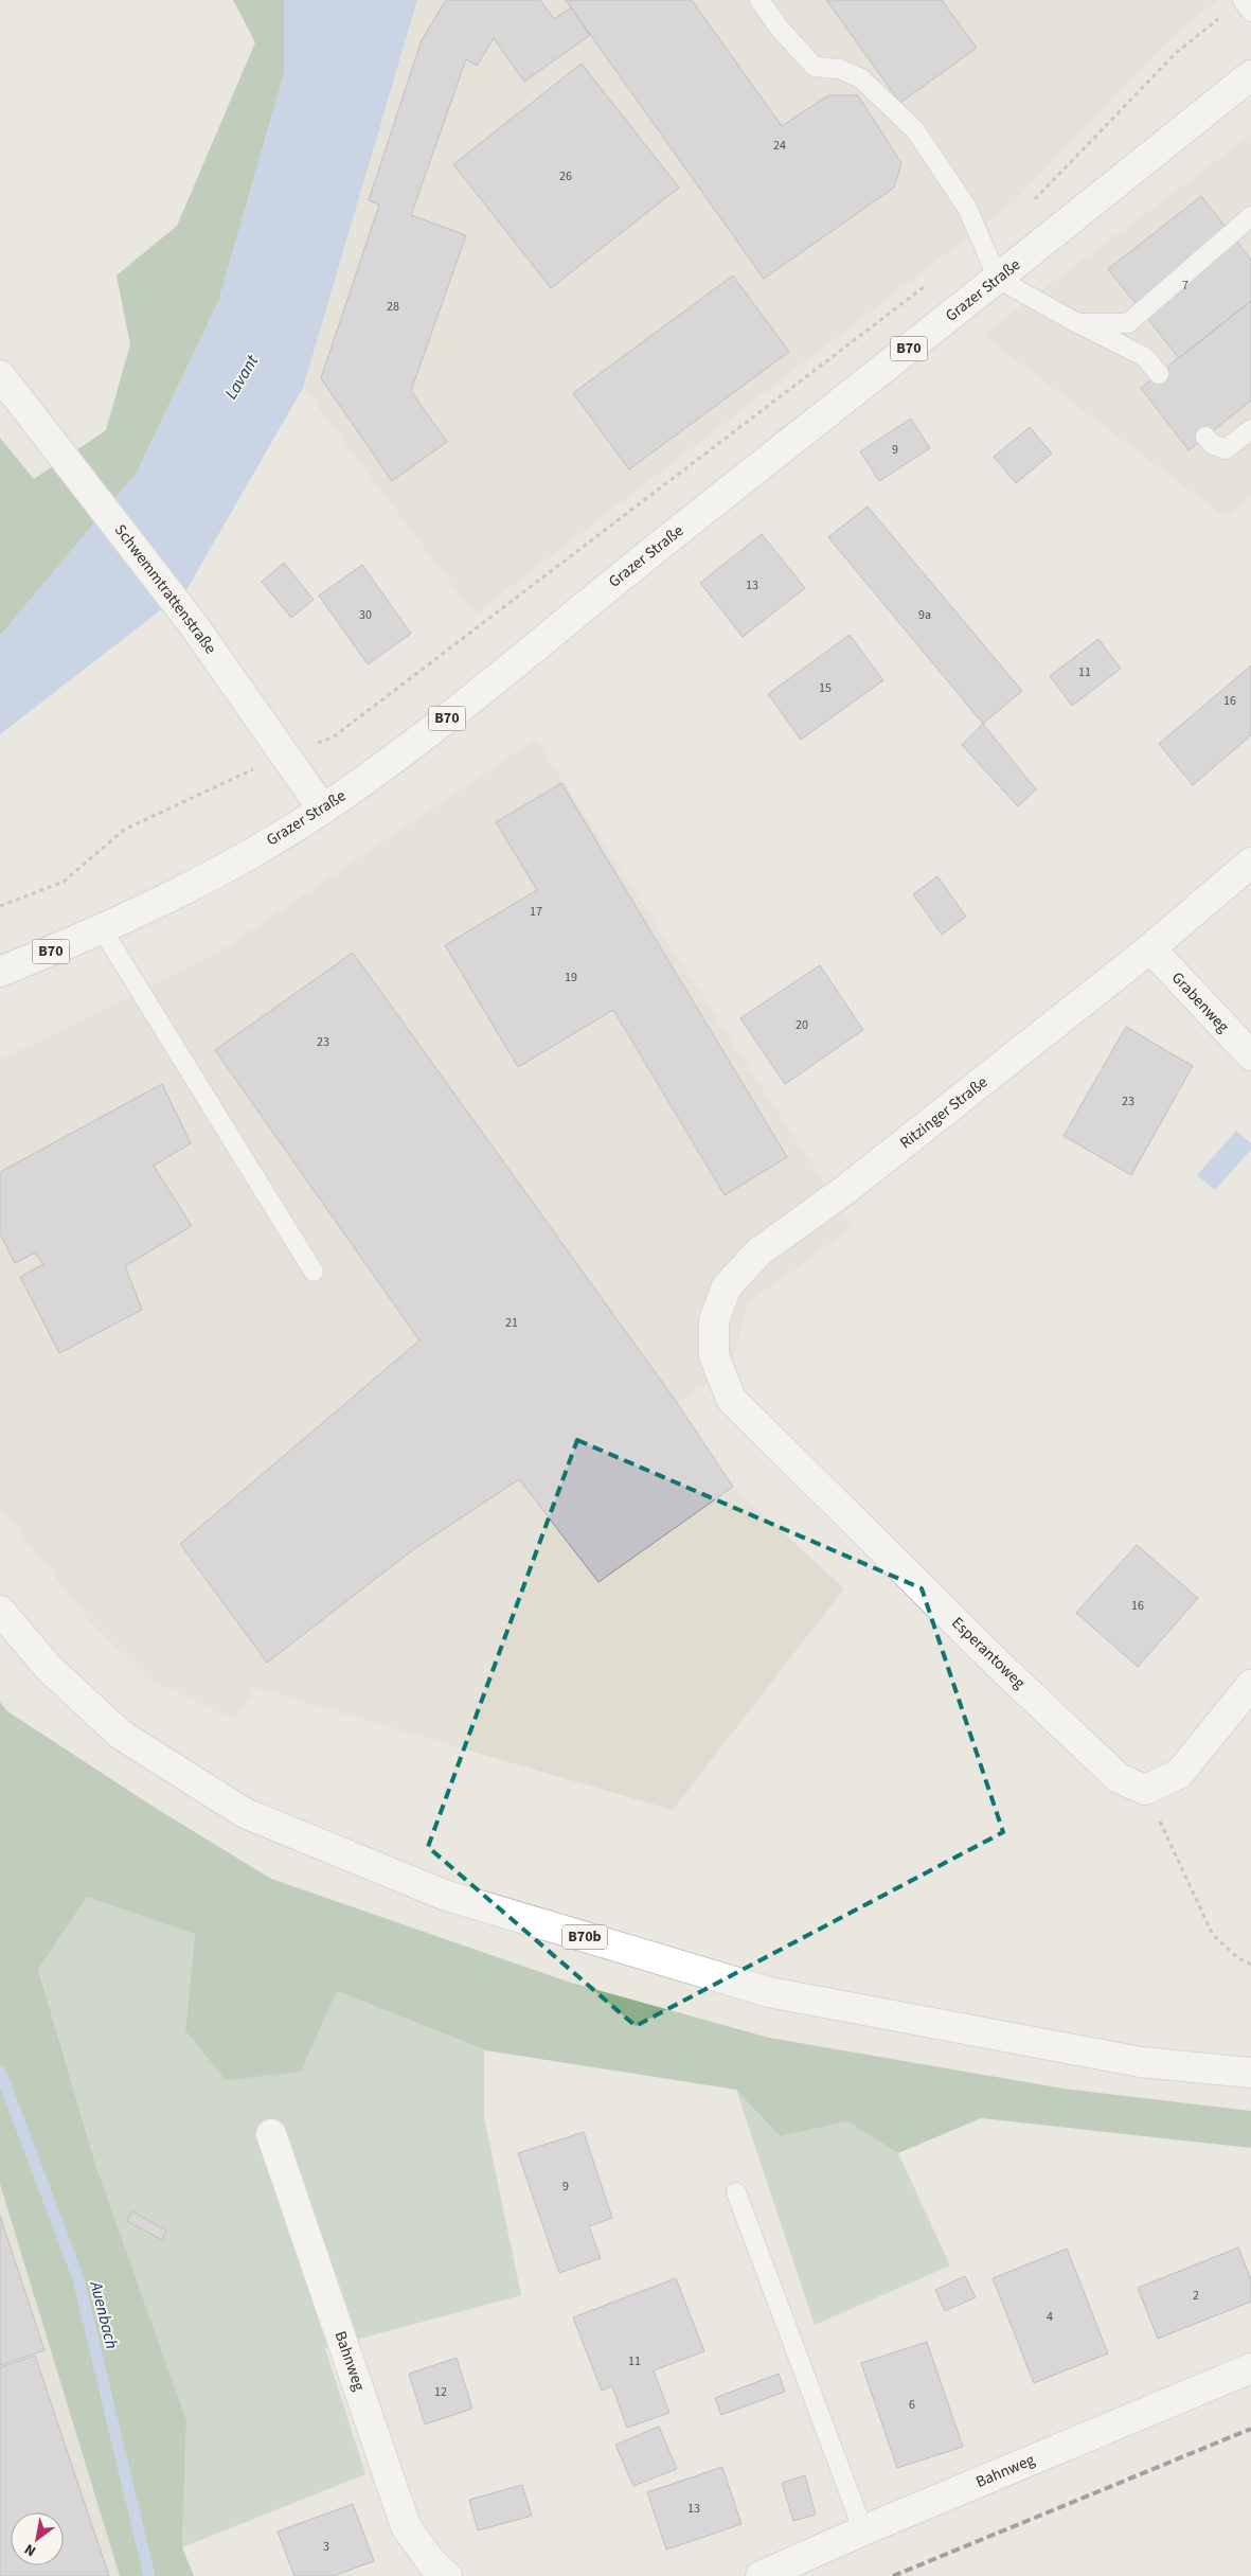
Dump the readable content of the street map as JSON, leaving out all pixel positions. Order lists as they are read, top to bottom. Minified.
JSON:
{"streets":{"street":["Grazer Straße","B70","Schwemmtrattenstraße","Grabenweg","Ritzinger Straße","Esperantoweg","B70b","Bahnweg"]},"crossings":[["Grazer Straße","Schwemmtrattenstraße"],["Grabenweg","Ritzinger Straße"],["Ritzinger Straße","Esperantoweg"]],"water":["Lavant","Auenbach"],"house_numbers":["24","26","7","28","9","13","30","9a","11","15","16","17","19","20","23","23","21","16","9","2","4","11","12","6","13","3"],"north":"bottom left"}
